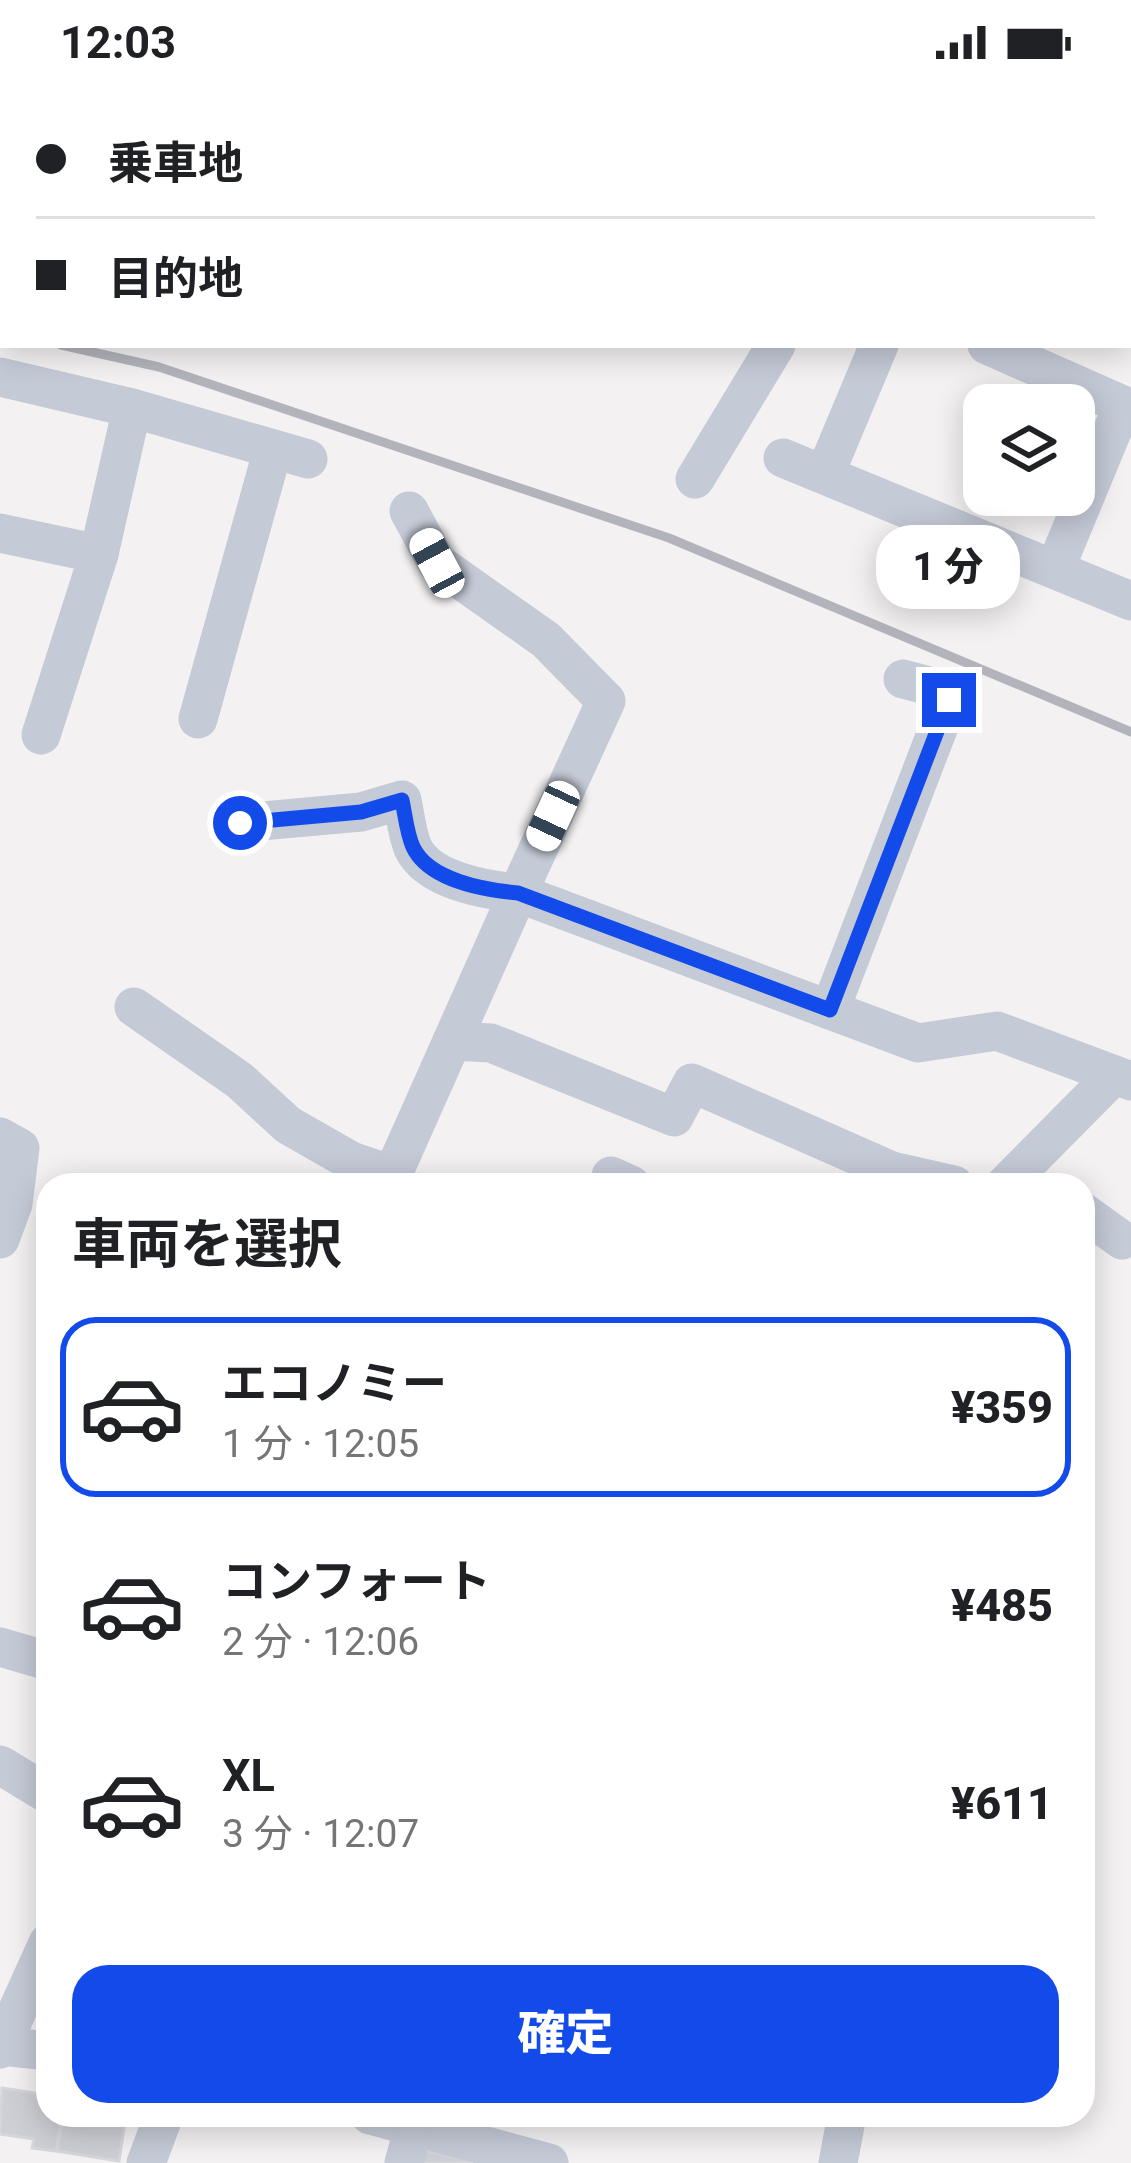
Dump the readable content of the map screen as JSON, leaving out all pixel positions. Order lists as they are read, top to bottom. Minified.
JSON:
{"page":{"status":"12:03","banner":["乗車地","目的地"],"bubble":"1 分","heading":"車両を選択","list":[{"name":"エコノミー","note":"1 分 · 12:05","value":"¥359"},{"name":"コンフォート","note":"2 分 · 12:06","value":"¥485"},{"name":"XL","note":"3 分 · 12:07","value":"¥611"}],"buttons":"確定"}}
